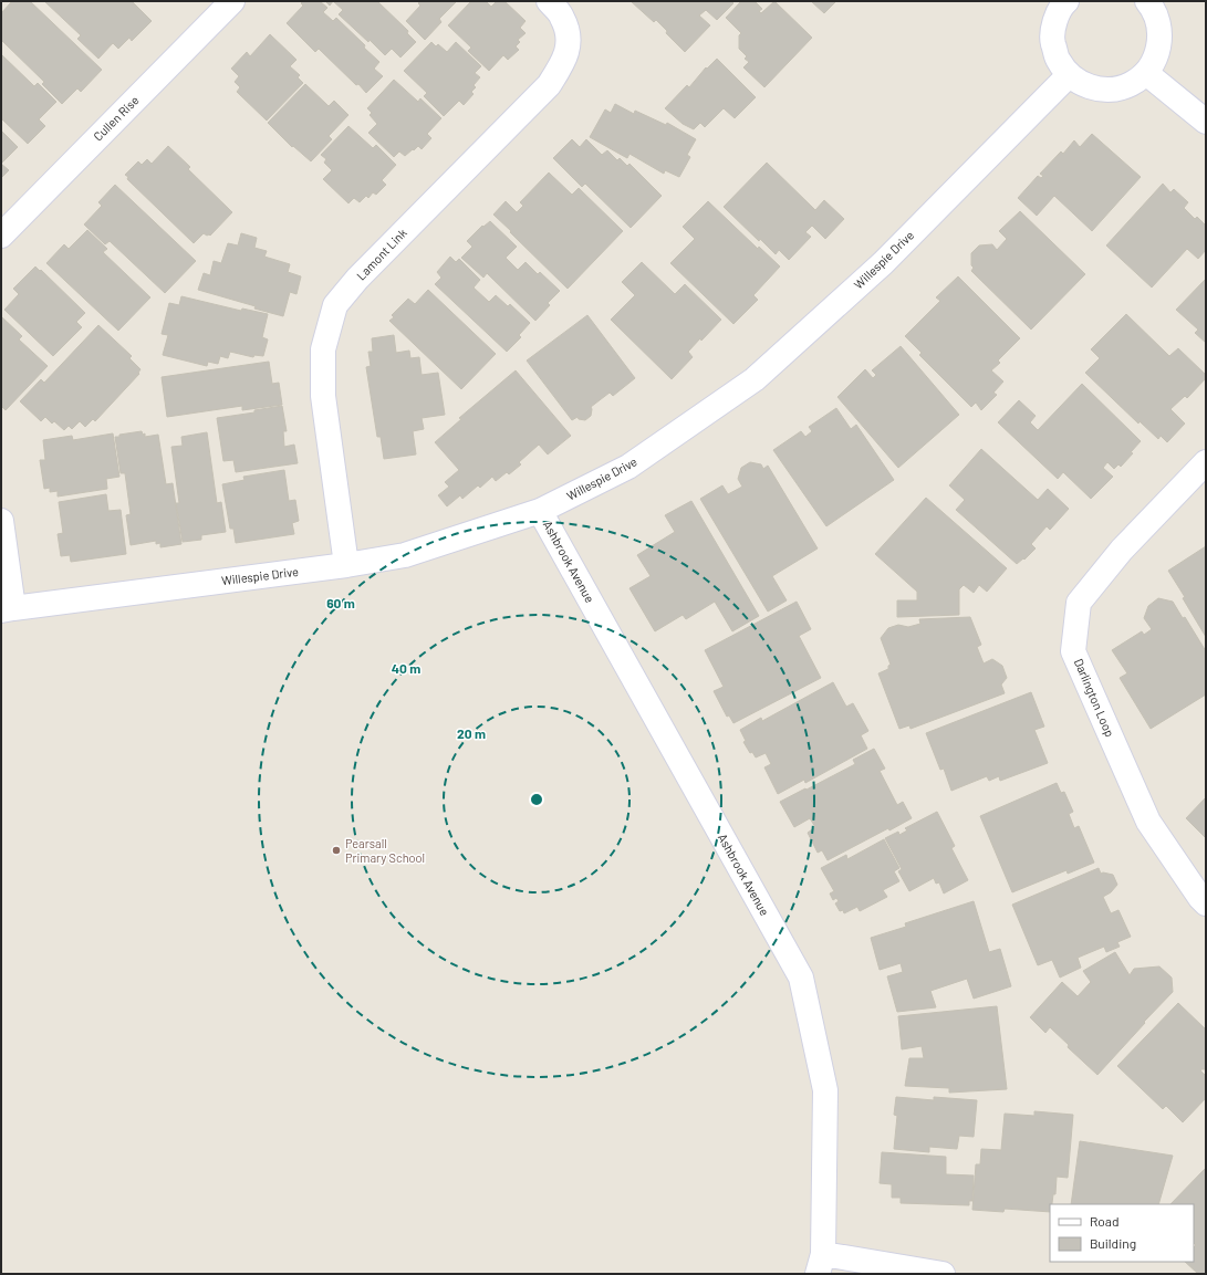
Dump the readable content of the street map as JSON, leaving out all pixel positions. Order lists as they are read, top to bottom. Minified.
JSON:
{"streets":{"street":["Cullen Rise","Lamont Link","Willespie Drive","Ashbrook Avenue","Darlington Loop"]},"crossings":[["Lamont Link","Willespie Drive"],["Willespie Drive","Ashbrook Avenue"]],"places":["Pearsall Primary School"],"legend":["Road","Building"],"rings":["60 m","40 m","20 m"]}
